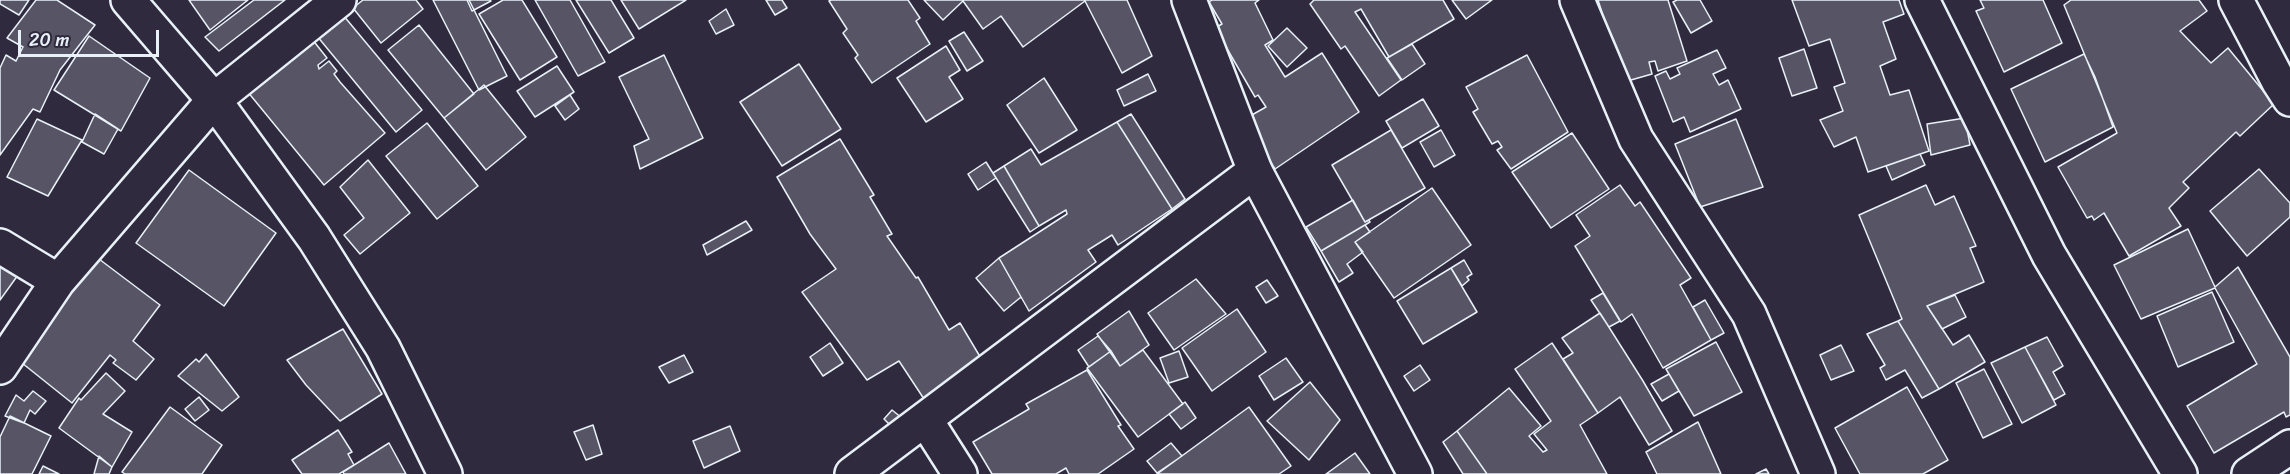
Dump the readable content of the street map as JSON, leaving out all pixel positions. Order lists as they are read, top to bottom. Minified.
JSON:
{"scale_bar":"20 m"}
